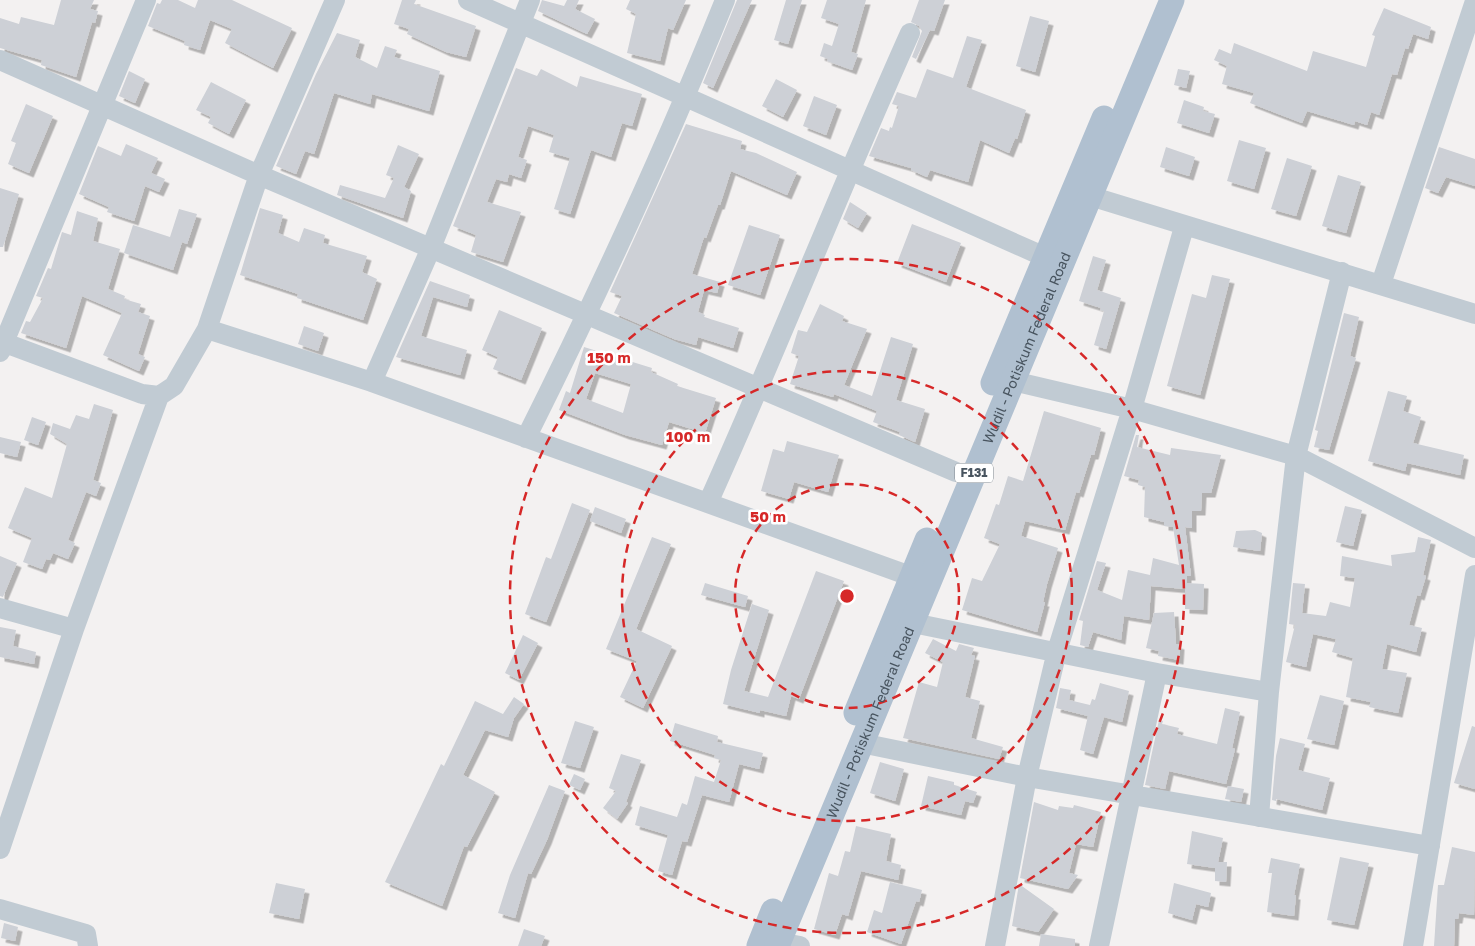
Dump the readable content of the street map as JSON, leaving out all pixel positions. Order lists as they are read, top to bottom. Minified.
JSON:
{"streets":{"main road":["Wudil - Potiskum Federal Road","F131"]},"rings":["150 m","100 m","50 m"]}
